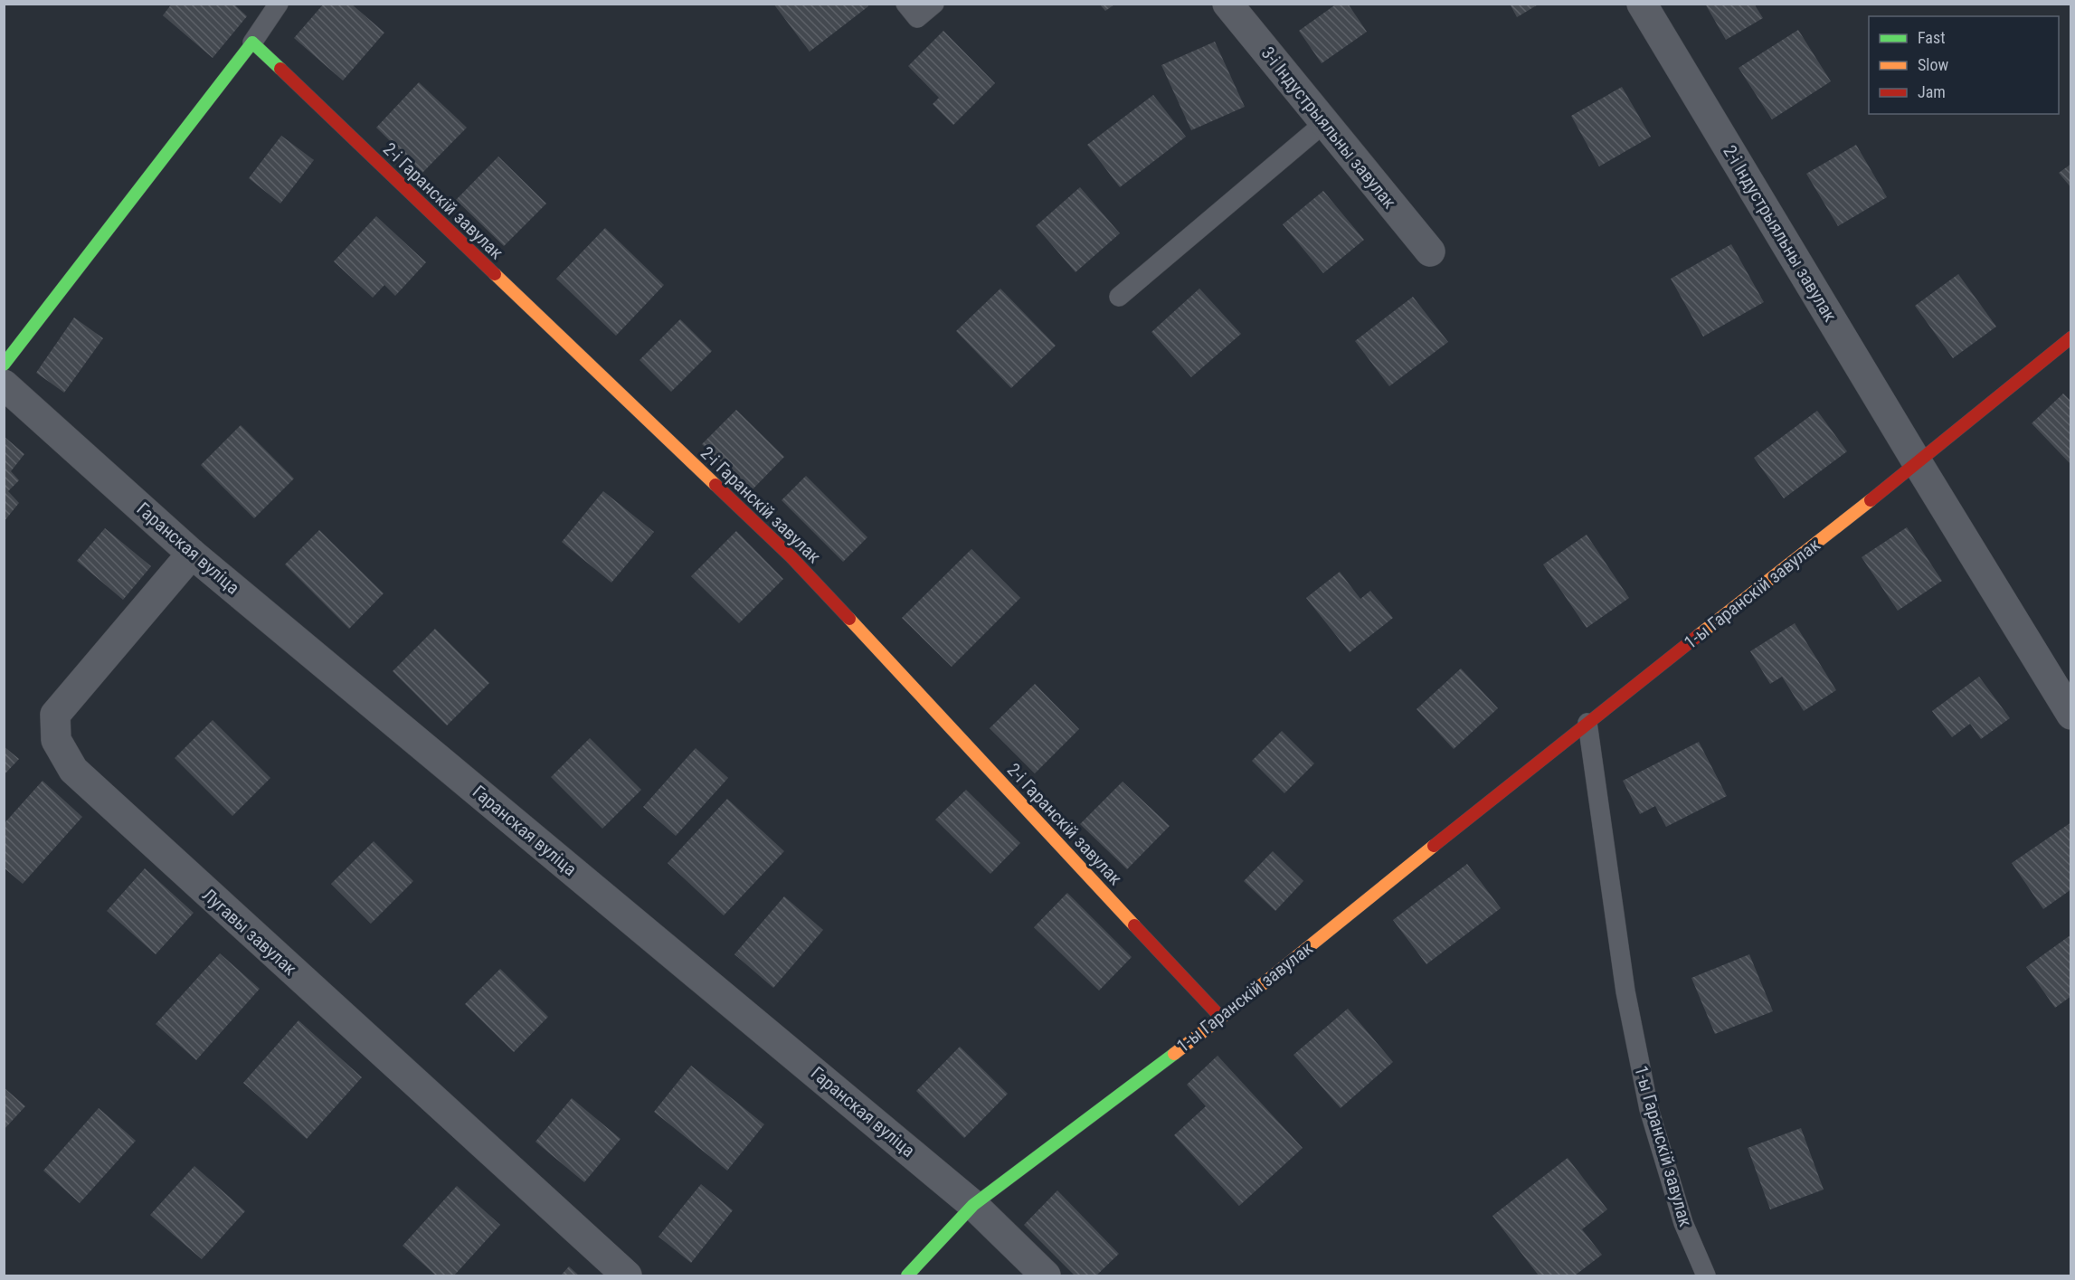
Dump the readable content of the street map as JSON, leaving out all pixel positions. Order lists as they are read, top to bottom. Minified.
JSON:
{"streets":{"street":["3-і Індустрыяльны завулак","2-і Гаранскій завулак","2-і Індустрыяльны завулак","Гаранская вуліца","1-ы Гаранскій завулак","Лугавы завулак"]},"crossings":[["2-і Гаранскій завулак","1-ы Гаранскій завулак"],["2-і Індустрыяльны завулак","1-ы Гаранскій завулак"],["Гаранская вуліца","1-ы Гаранскій завулак"],["Гаранская вуліца","Лугавы завулак"]],"legend":["Fast","Slow","Jam"]}
